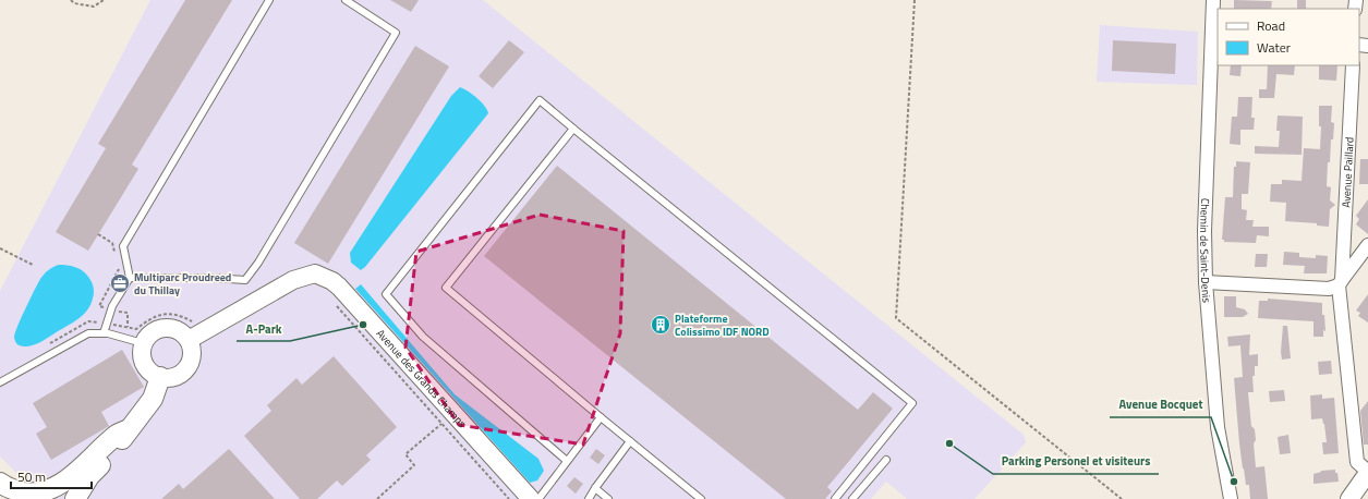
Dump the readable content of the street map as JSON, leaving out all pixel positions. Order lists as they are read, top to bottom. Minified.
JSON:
{"streets":{"main road":["Avenue des Grands Champs"],"street":["Avenue Paillard","Chemin de Saint-Denis"]},"places":{"office":["Multiparc Proudreed du Thillay"],"other":["A-Park","Parking Personel et visiteurs","Avenue Bocquet"],"building":["Plateforme Colissimo IDF NORD"]},"legend":["Road","Water"],"scale_bar":"50 m"}
